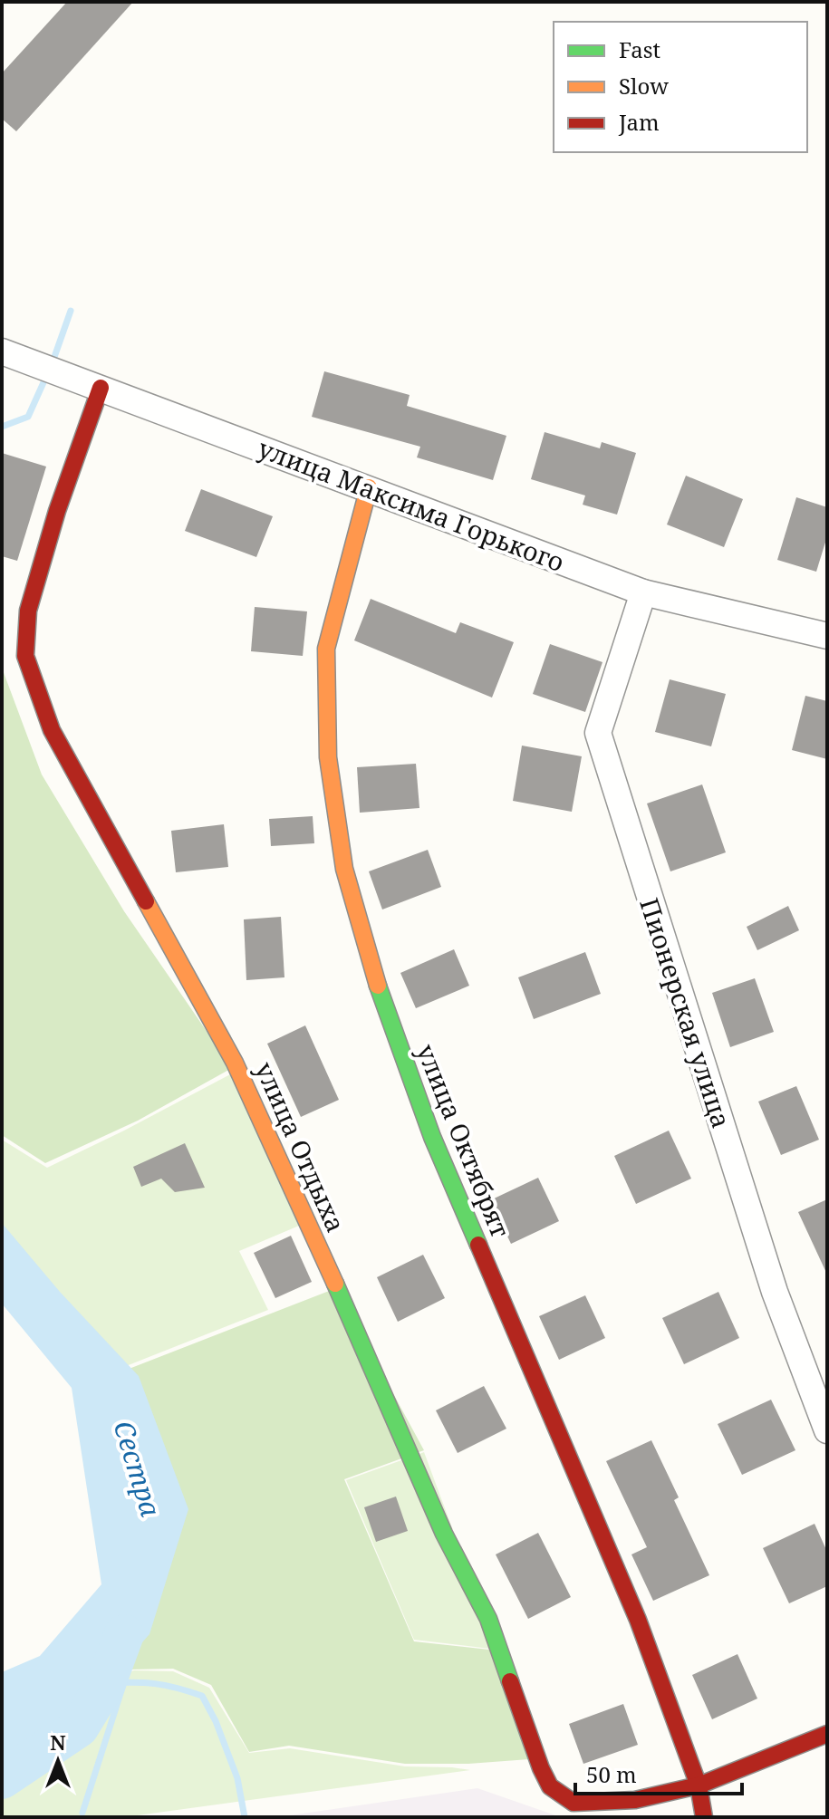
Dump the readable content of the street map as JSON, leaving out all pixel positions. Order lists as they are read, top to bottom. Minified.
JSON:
{"streets":{"street":["улица Максима Горького","Пионерская улица","улица Октябрят","улица Отдыха"]},"crossings":[["улица Максима Горького","Пионерская улица"],["улица Максима Горького","улица Октябрят"],["улица Максима Горького","улица Отдыха"],["улица Октябрят","улица Отдыха"]],"water":["Сестра"],"legend":["Fast","Slow","Jam"],"scale_bar":"50 m","north":"top"}
